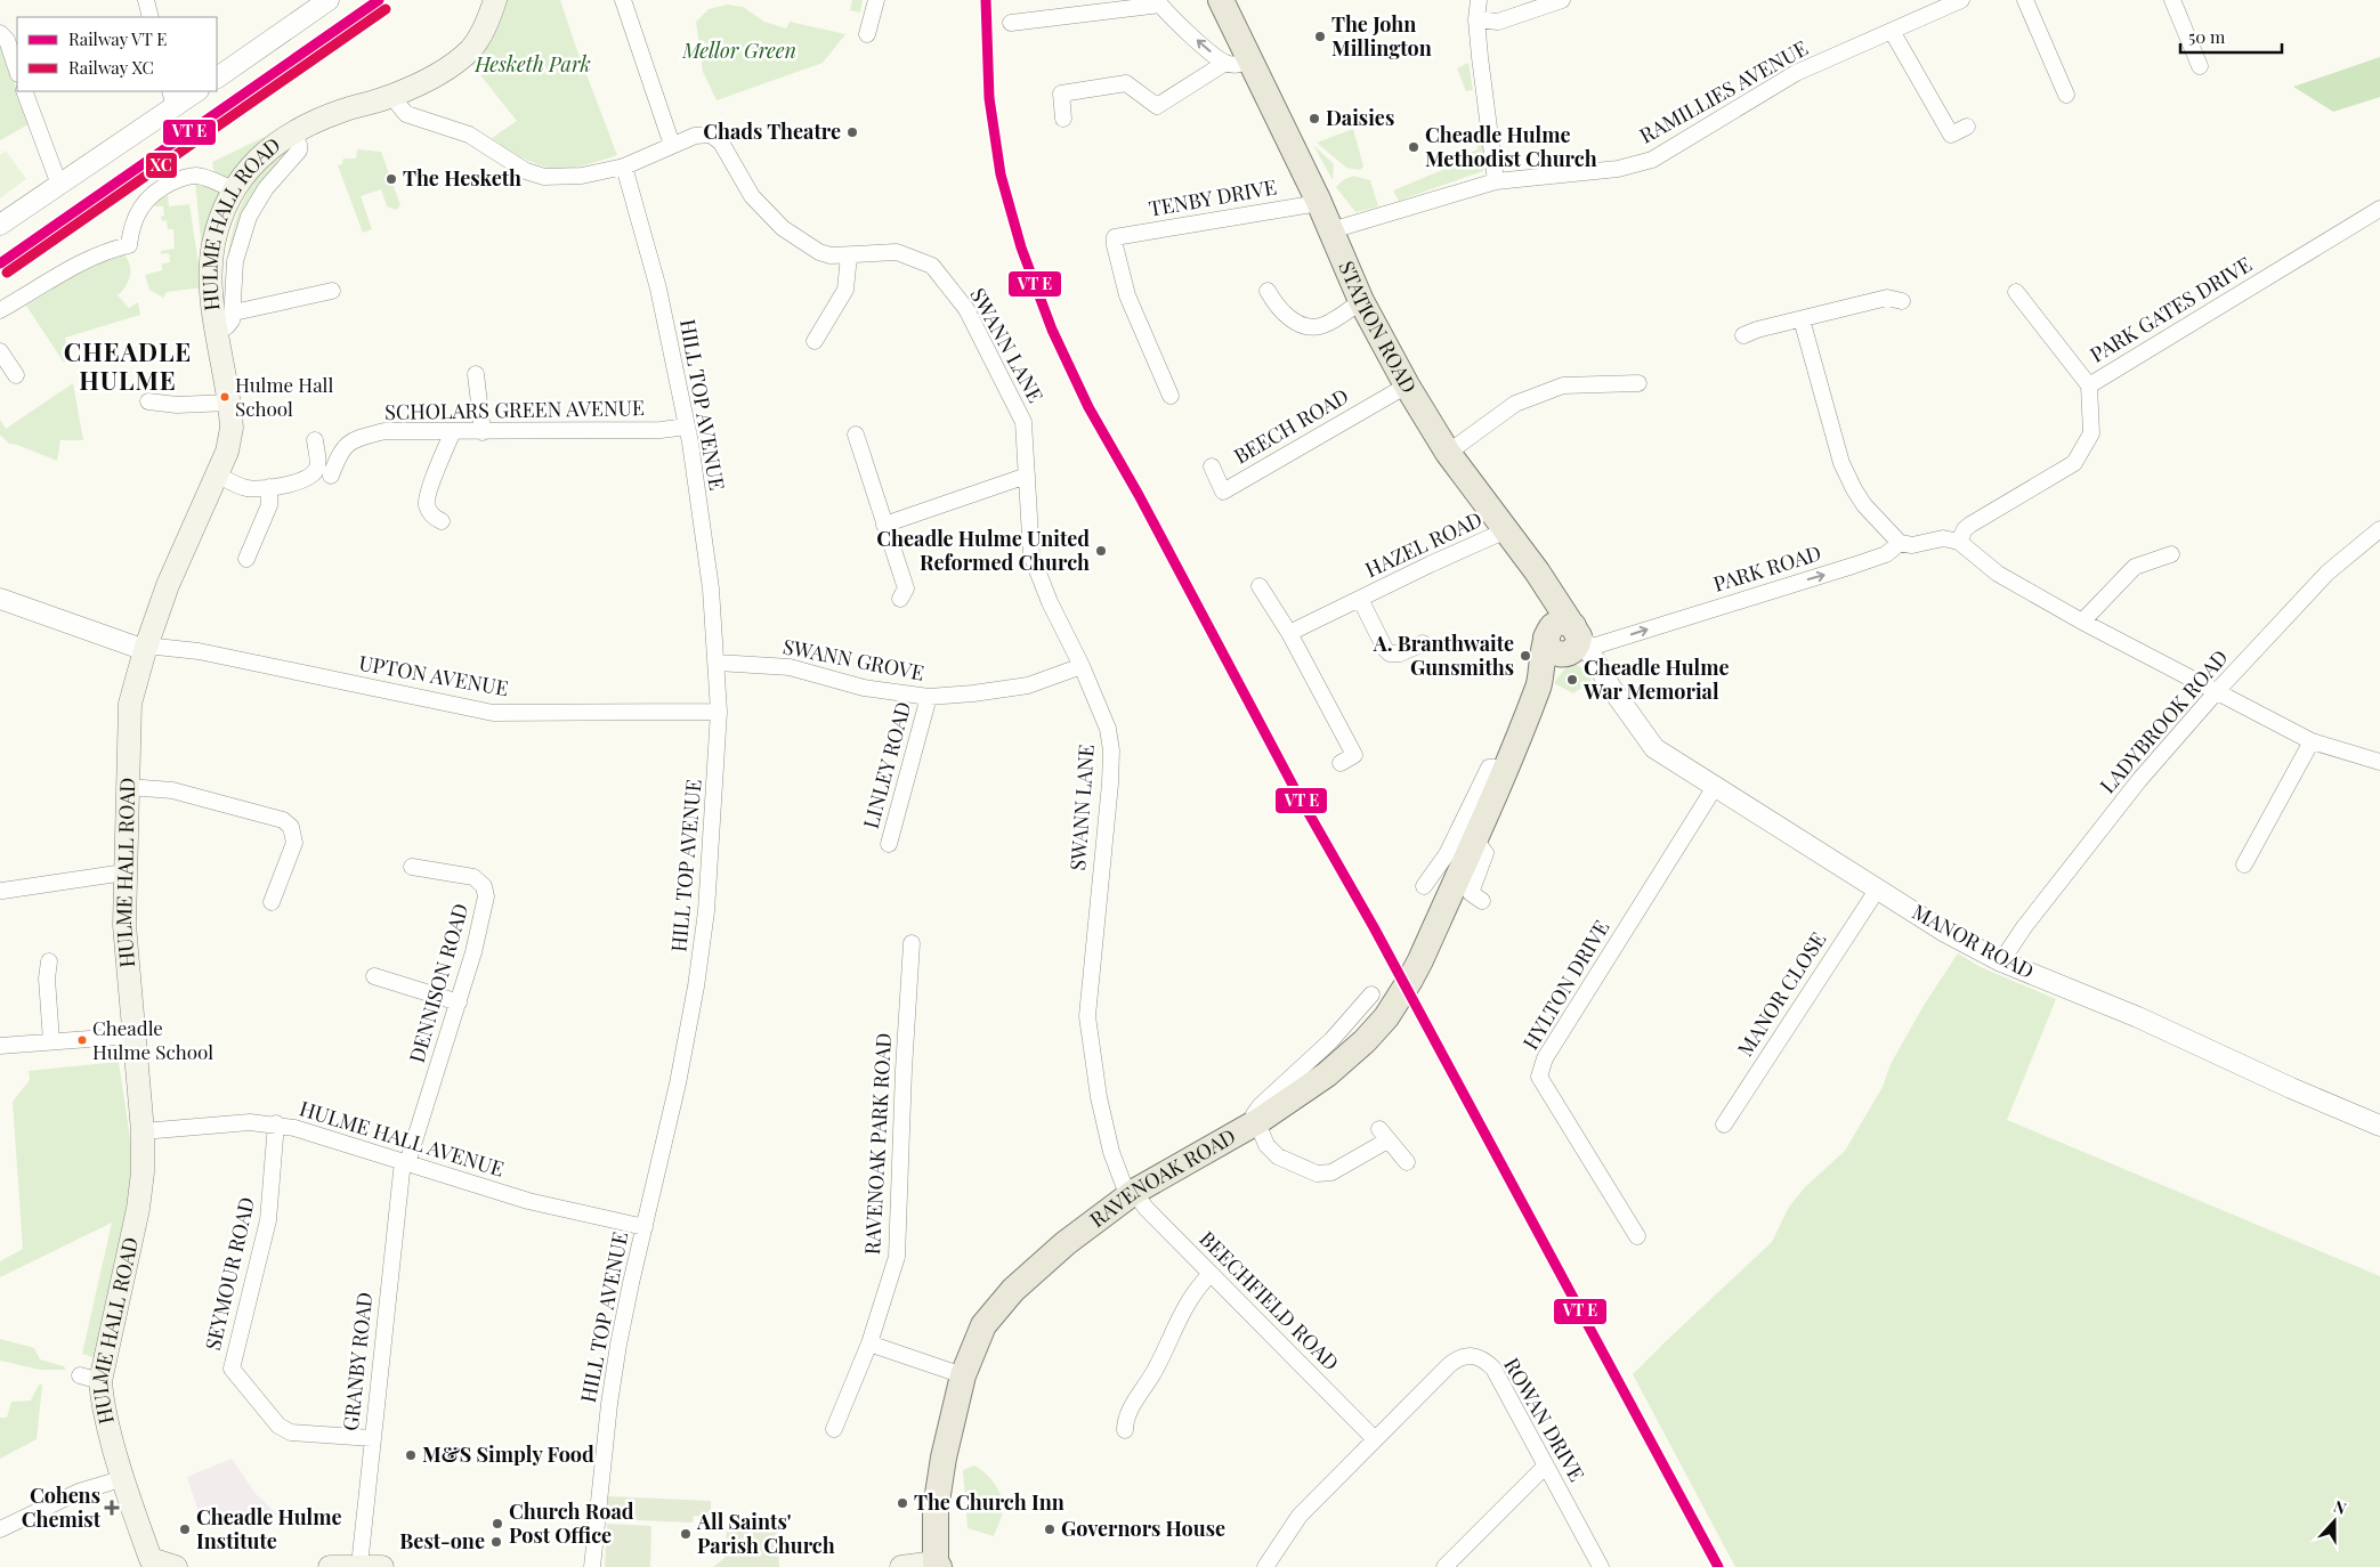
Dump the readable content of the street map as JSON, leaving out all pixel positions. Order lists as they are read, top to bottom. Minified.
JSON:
{"streets":{"main road":["HULME HALL ROAD","STATION ROAD","RAVENOAK ROAD"],"street":["RAMILLIES AVENUE","TENBY DRIVE","PARK GATES DRIVE","SWANN LANE","HILL TOP AVENUE","SCHOLARS GREEN AVENUE","BEECH ROAD","HAZEL ROAD","PARK ROAD","SWANN GROVE","UPTON AVENUE","LADYBROOK ROAD","LINLEY ROAD","MANOR ROAD","DENNISON ROAD","HYLTON DRIVE","MANOR CLOSE","HULME HALL AVENUE","RAVENOAK PARK ROAD","SEYMOUR ROAD","BEECHFIELD ROAD","GRANBY ROAD","ROWAN DRIVE"]},"crossings":[["RAMILLIES AVENUE","STATION ROAD"],["TENBY DRIVE","STATION ROAD"],["HULME HALL ROAD","SWANN LANE"],["HULME HALL ROAD","UPTON AVENUE"],["HULME HALL ROAD","HULME HALL AVENUE"],["STATION ROAD","BEECH ROAD"],["STATION ROAD","HAZEL ROAD"],["STATION ROAD","PARK ROAD"],["STATION ROAD","MANOR ROAD"],["STATION ROAD","RAVENOAK ROAD"],["SWANN LANE","HILL TOP AVENUE"],["SWANN LANE","SWANN GROVE"],["SWANN LANE","RAVENOAK ROAD"],["SWANN LANE","BEECHFIELD ROAD"],["HILL TOP AVENUE","SCHOLARS GREEN AVENUE"],["HILL TOP AVENUE","SWANN GROVE"],["HILL TOP AVENUE","UPTON AVENUE"],["HILL TOP AVENUE","HULME HALL AVENUE"],["PARK ROAD","MANOR ROAD"],["PARK ROAD","RAVENOAK ROAD"],["SWANN GROVE","LINLEY ROAD"],["LADYBROOK ROAD","MANOR ROAD"],["MANOR ROAD","HYLTON DRIVE"],["MANOR ROAD","MANOR CLOSE"],["MANOR ROAD","RAVENOAK ROAD"],["DENNISON ROAD","HULME HALL AVENUE"],["DENNISON ROAD","GRANBY ROAD"],["HULME HALL AVENUE","SEYMOUR ROAD"],["HULME HALL AVENUE","GRANBY ROAD"],["RAVENOAK ROAD","BEECHFIELD ROAD"],["SEYMOUR ROAD","GRANBY ROAD"],["BEECHFIELD ROAD","ROWAN DRIVE"]],"one_way":["PARK ROAD"],"districts":["CHEADLE HULME"],"parks":["Mellor Green","Hesketh Park"],"places":{"other":["The John Millington","Daisies","Chads Theatre","Cheadle Hulme Methodist Church","The Hesketh","Hulme Hall School","Cheadle Hulme United Reformed Church","A. Branthwaite Gunsmiths","Cheadle Hulme War Memorial","Cheadle Hulme School","M&S Simply Food","The Church Inn","Church Road Post Office","Cheadle Hulme Institute","Governors House","All Saints' Parish Church","Best-one"],"health":["Cohens Chemist"]},"lines":["rail line XC"],"legend":["Railway VT E","Railway XC"],"scale_bar":"50 m","north":"top"}
